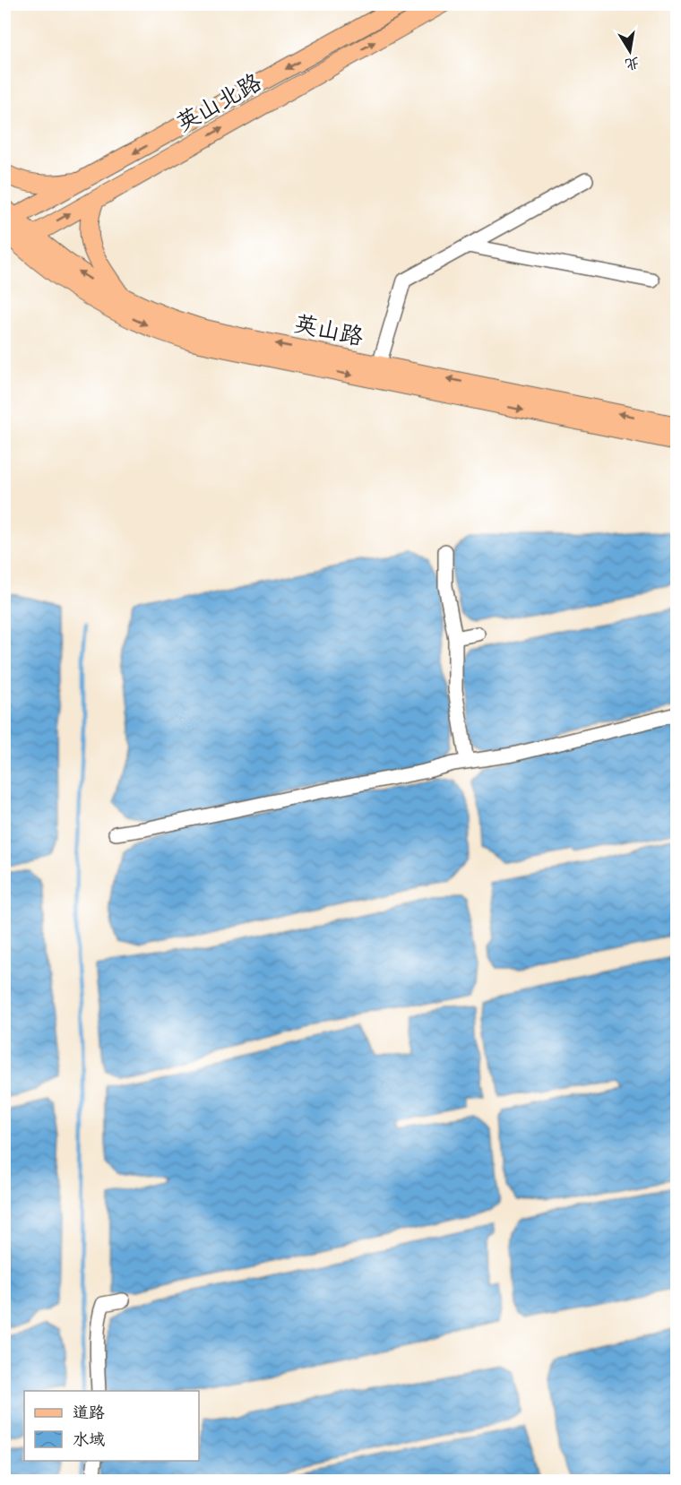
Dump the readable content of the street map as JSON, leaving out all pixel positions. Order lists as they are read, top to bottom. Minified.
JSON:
{"streets":{"main road":["英山北路","英山路"]},"crossings":[["英山北路","英山路"]],"legend":["道路","水域"],"north":"bottom"}
